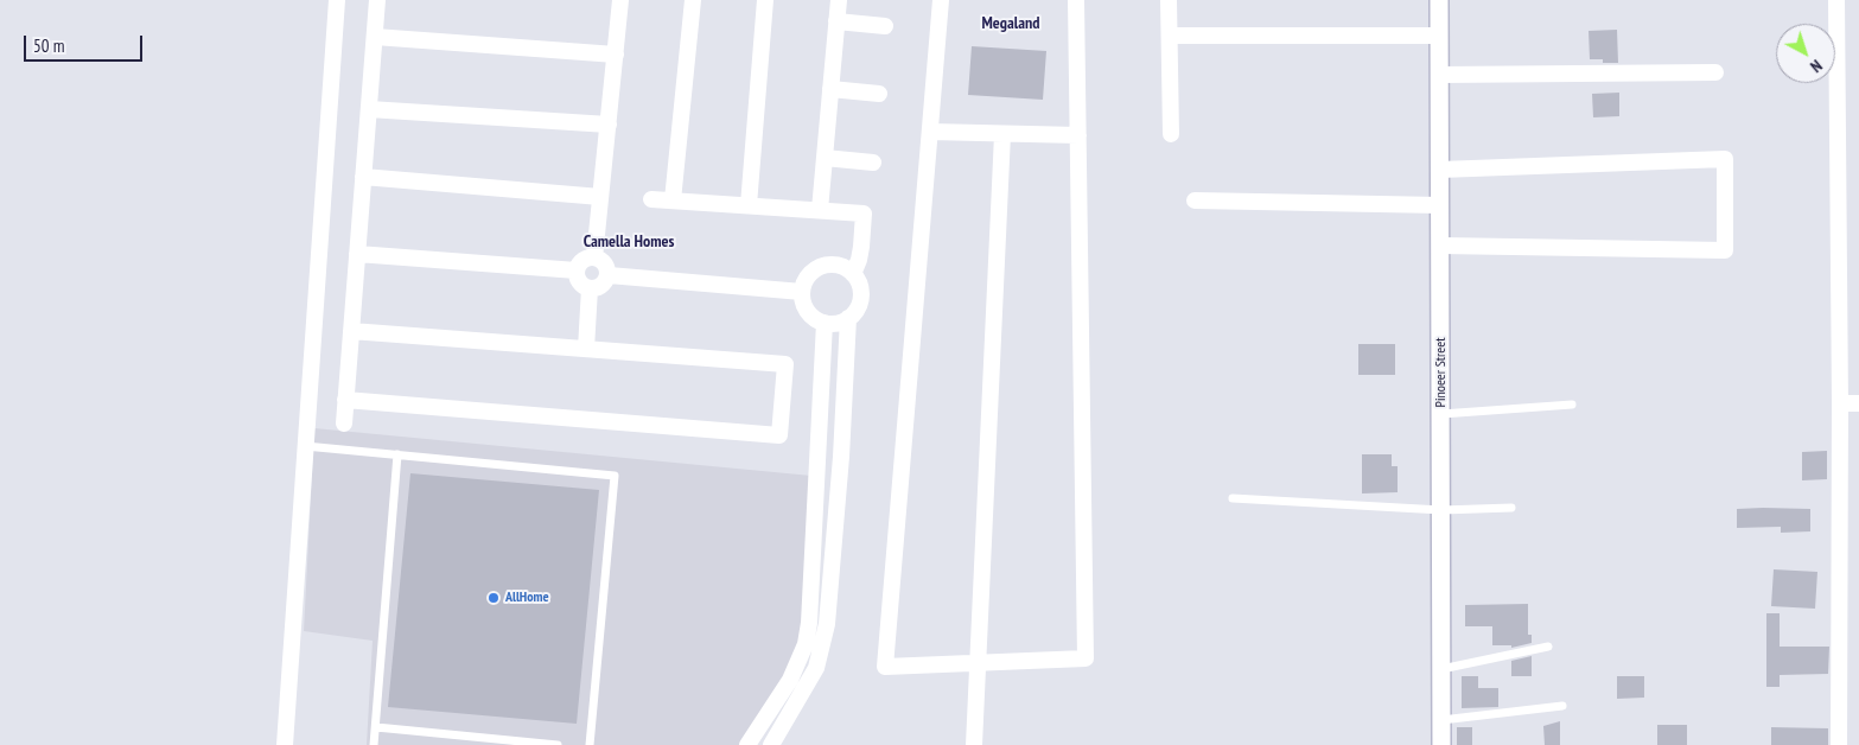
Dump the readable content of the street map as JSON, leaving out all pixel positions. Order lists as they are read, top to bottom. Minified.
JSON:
{"streets":{"main road":["Pinoeer Street"]},"districts":["Megaland","Camella Homes"],"places":["AllHome"],"scale_bar":"50 m","north":"bottom right"}
